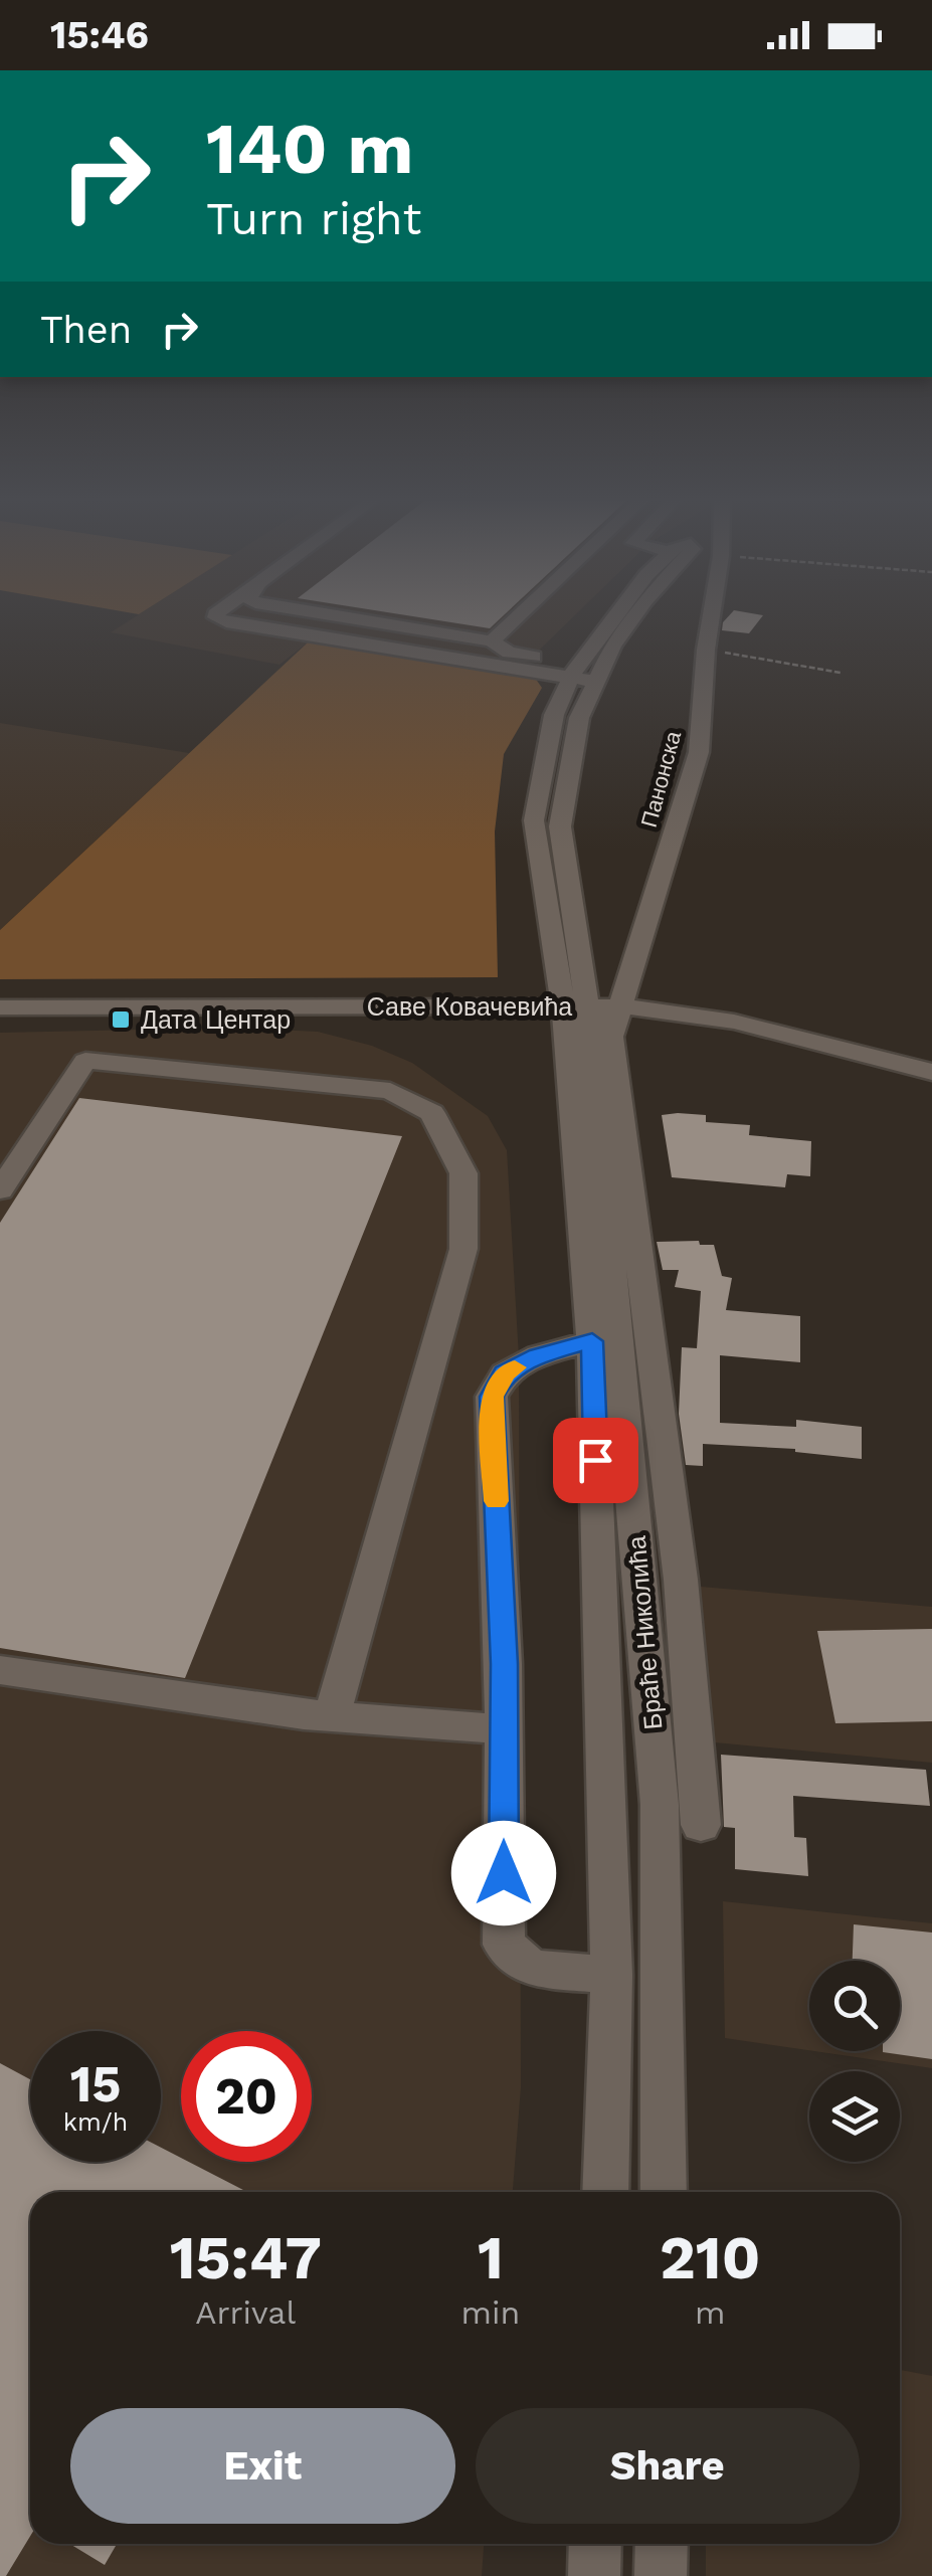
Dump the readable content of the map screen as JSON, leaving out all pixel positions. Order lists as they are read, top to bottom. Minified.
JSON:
{"streets":{"street":["Панонска","Саве Ковачевића","Браће Николића"]},"crossings":[["Панонска","Саве Ковачевића"],["Панонска","Браће Николића"],["Саве Ковачевића","Браће Николића"]],"places":{"transit":["Дата Центар"]},"page":{"status":"15:46","turn":["140 m","Turn right"],"then":"Then","speed":"15 km/h","limit":"20","eta":["15:47","Arrival","1","min","210","m"],"buttons":["Exit","Share"]}}
